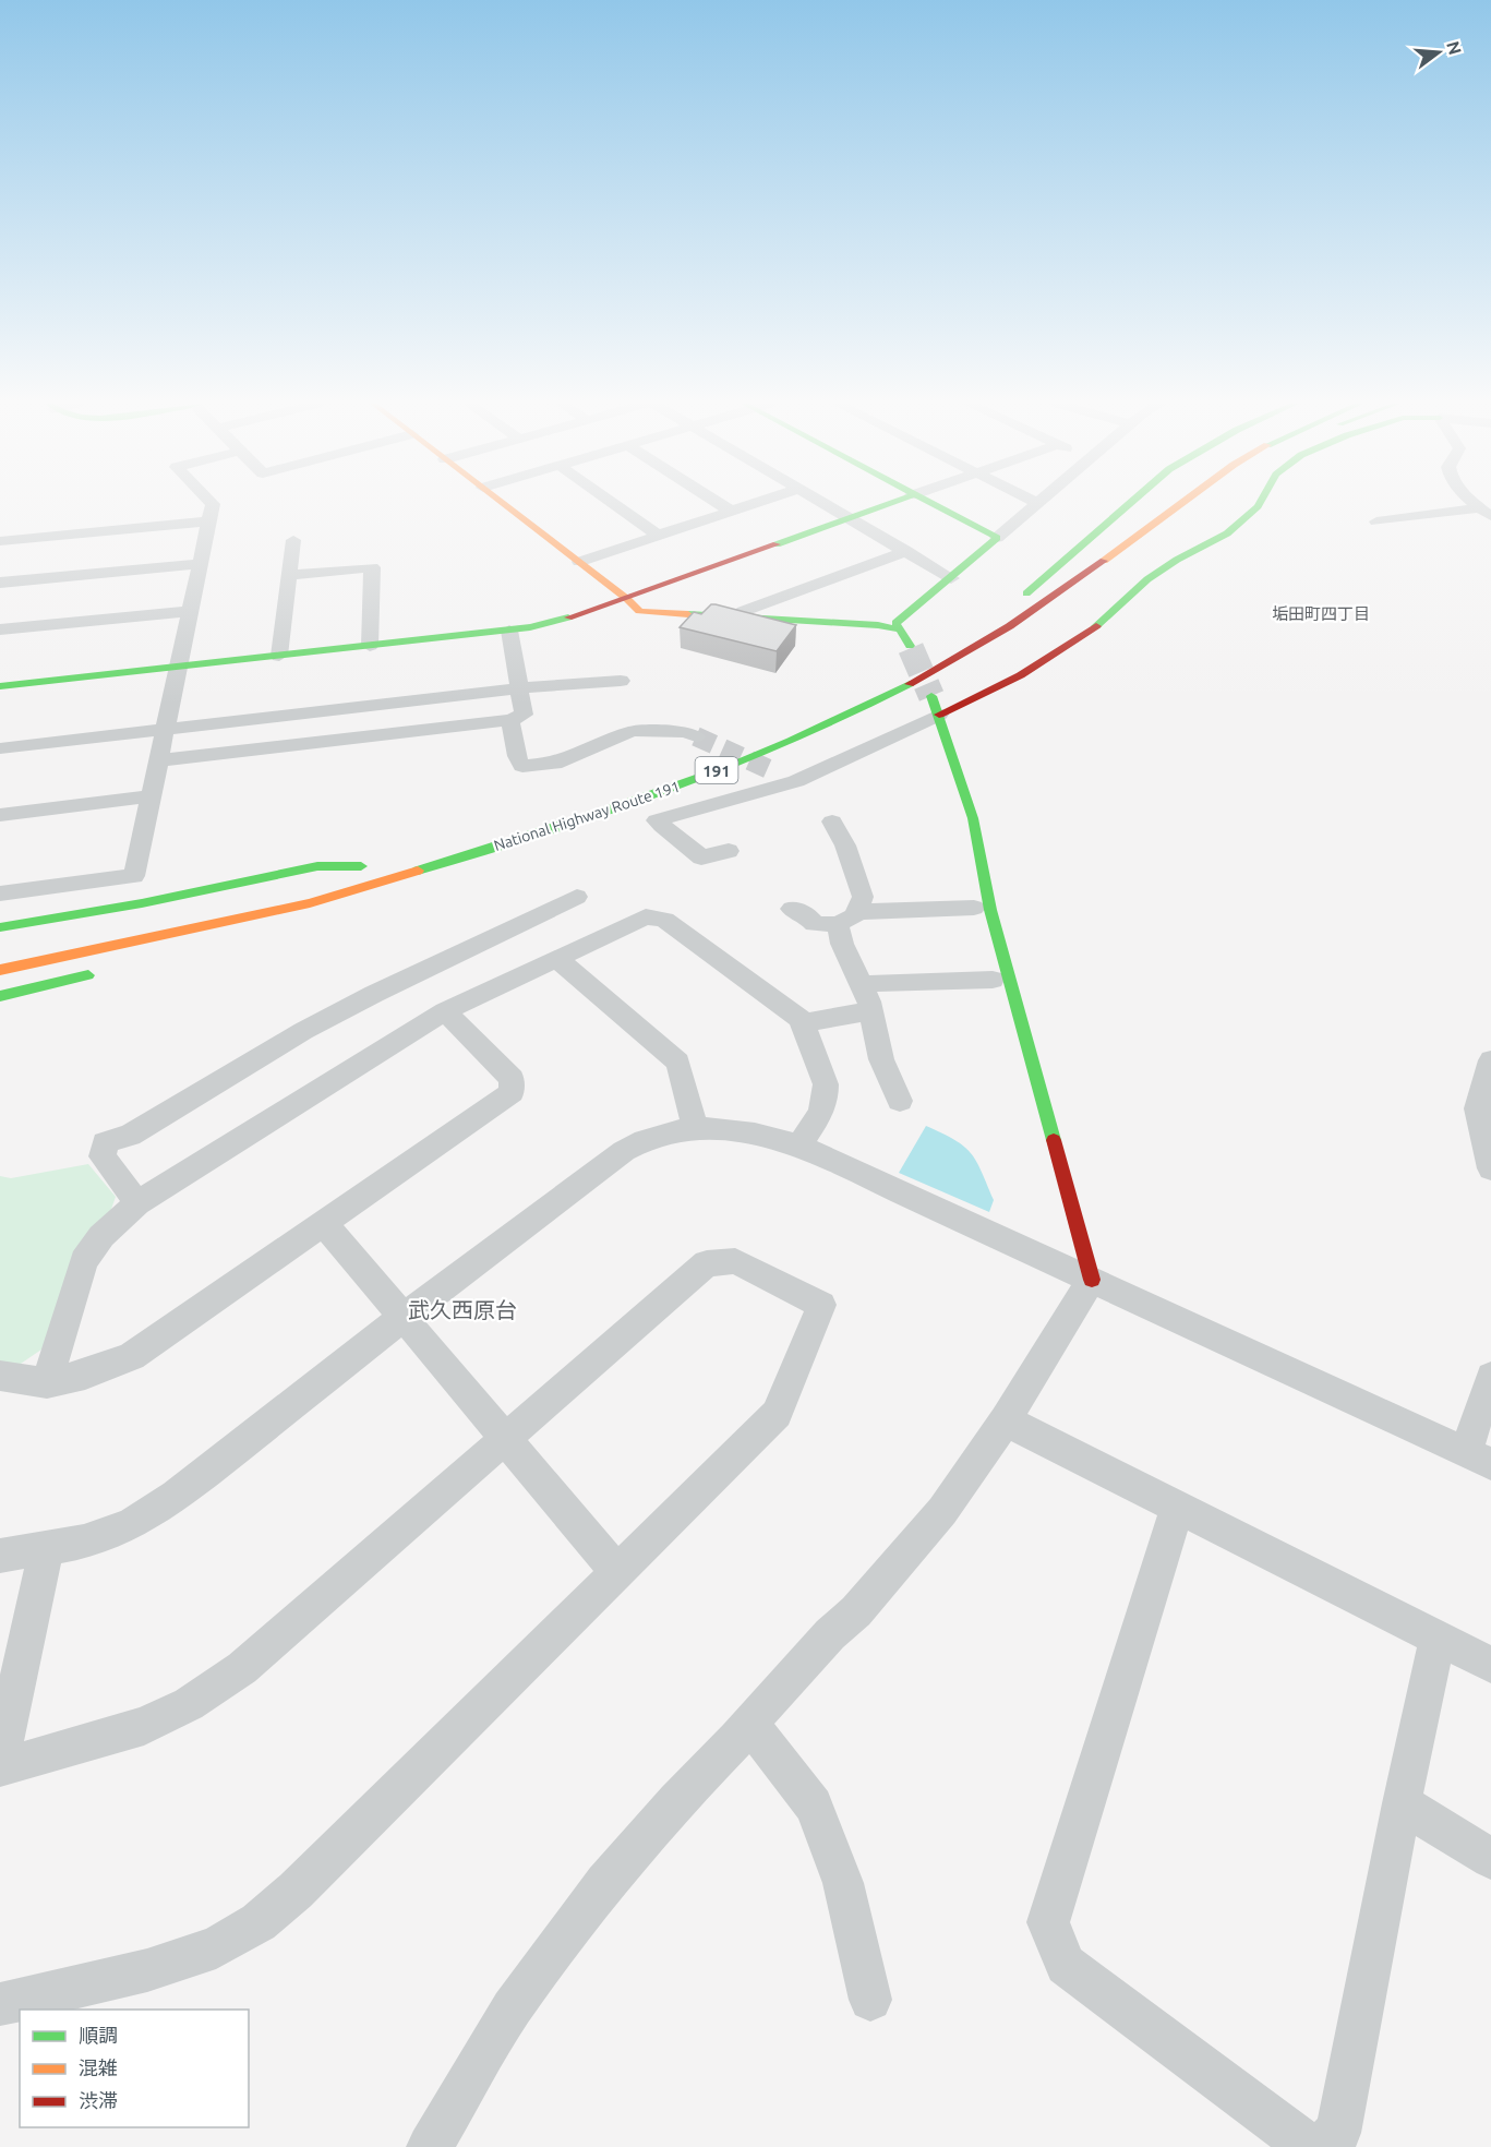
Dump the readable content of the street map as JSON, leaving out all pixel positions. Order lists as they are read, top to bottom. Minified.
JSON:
{"streets":{"main road":["191","National Highway Route 191"]},"districts":["垢田町四丁目","武久西原台"],"legend":["順調","混雑","渋滞"],"north":"right"}
